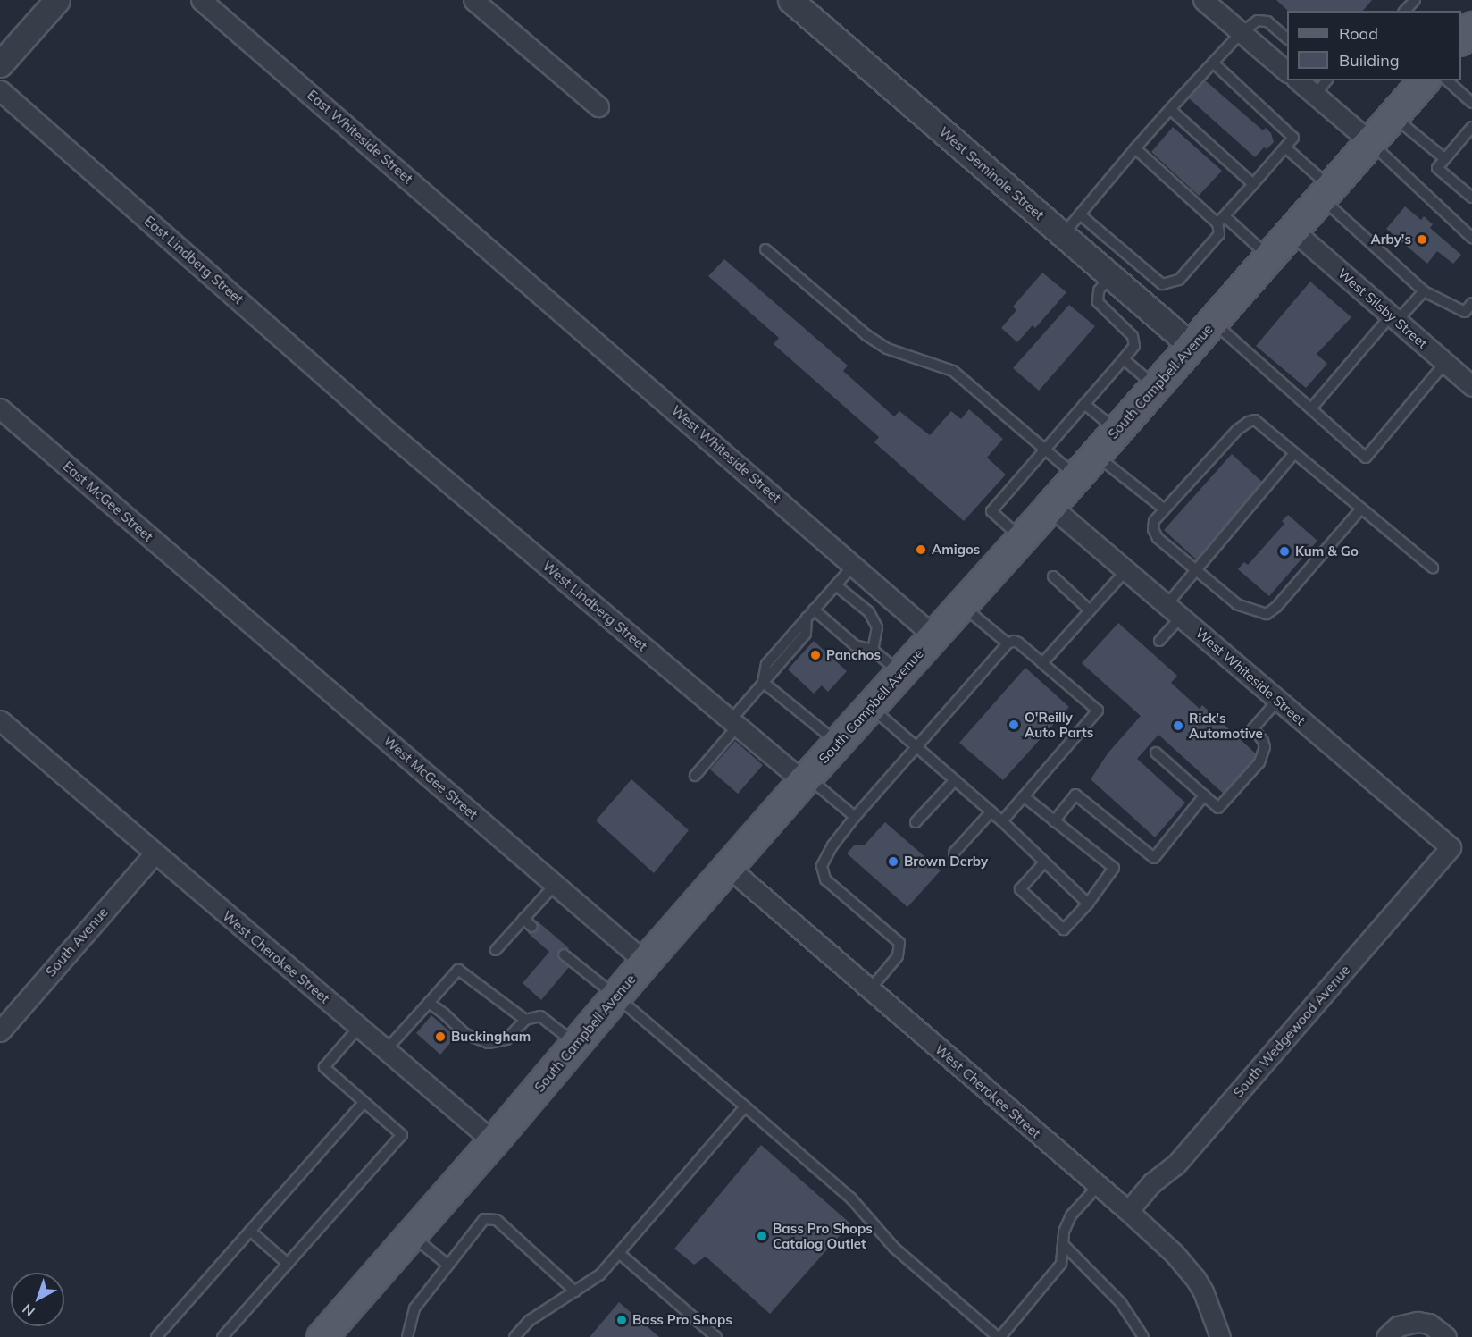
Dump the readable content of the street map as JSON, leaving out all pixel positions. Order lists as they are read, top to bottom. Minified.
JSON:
{"streets":{"main road":["South Campbell Avenue"],"street":["East Whiteside Street","West Seminole Street","East Lindberg Street","West Silsby Street","West Whiteside Street","East McGee Street","West Lindberg Street","West McGee Street","South Avenue","West Cherokee Street","South Wedgewood Avenue"]},"crossings":[["East Whiteside Street","West Whiteside Street"],["West Seminole Street","South Campbell Avenue"],["East Lindberg Street","West Lindberg Street"],["West Silsby Street","South Campbell Avenue"],["South Campbell Avenue","West Whiteside Street"],["South Campbell Avenue","West Lindberg Street"],["South Campbell Avenue","West McGee Street"],["South Campbell Avenue","West Cherokee Street"],["West Whiteside Street","South Wedgewood Avenue"],["East McGee Street","West McGee Street"],["South Avenue","West Cherokee Street"],["West Cherokee Street","South Wedgewood Avenue"]],"places":["Arby's","Amigos","Kum & Go","Panchos","O'Reilly Auto Parts","Rick's Automotive","Brown Derby","Buckingham","Bass Pro Shops Catalog Outlet","Bass Pro Shops"],"legend":["Road","Building"],"north":"bottom left"}
